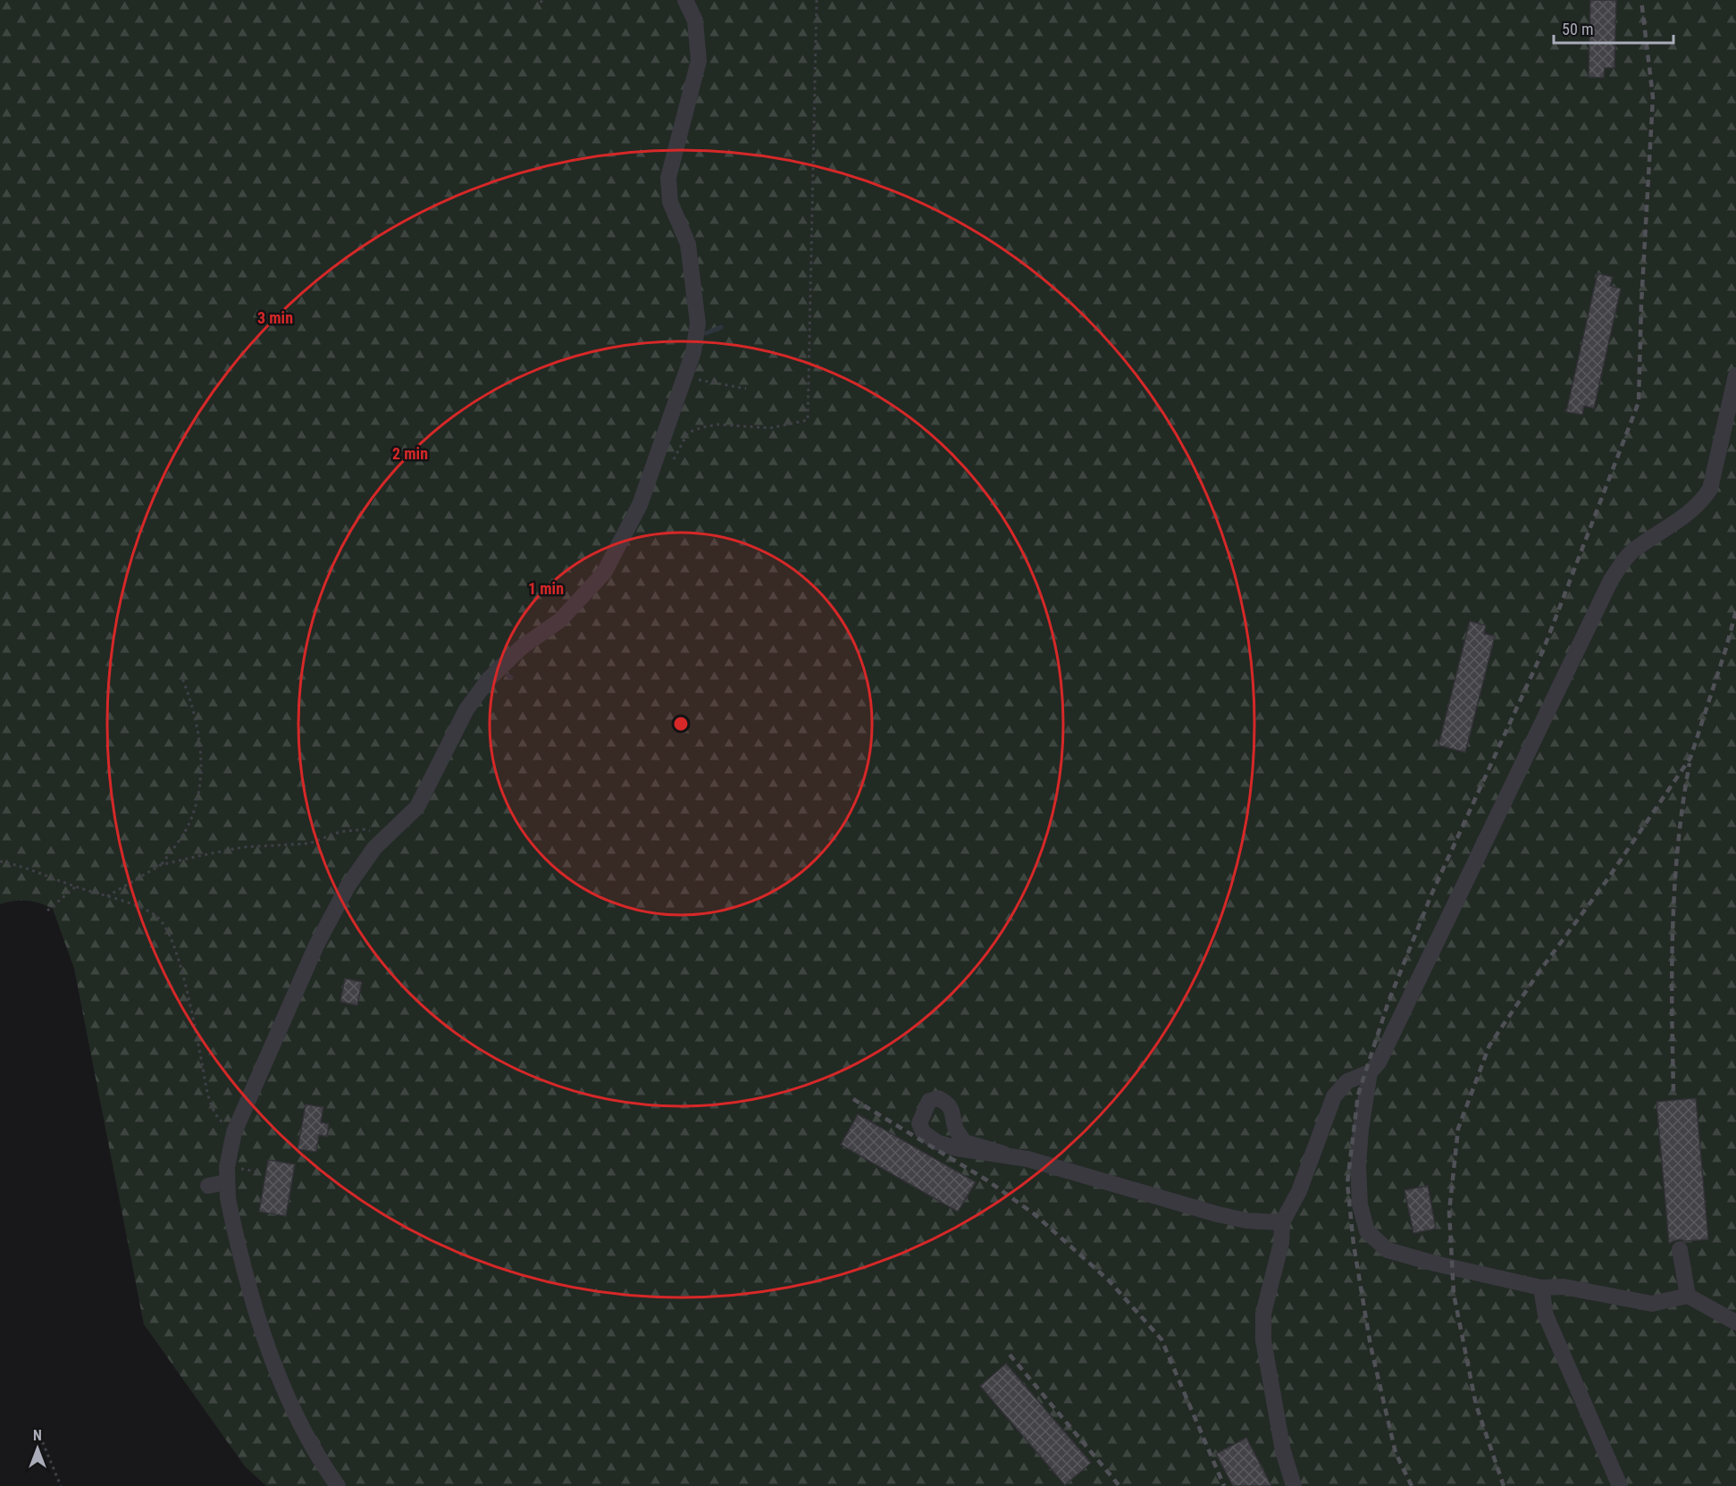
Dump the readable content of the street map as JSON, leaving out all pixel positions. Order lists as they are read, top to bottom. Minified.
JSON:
{"scale_bar":"50 m","north":"top","rings":["3 min","2 min","1 min"]}
